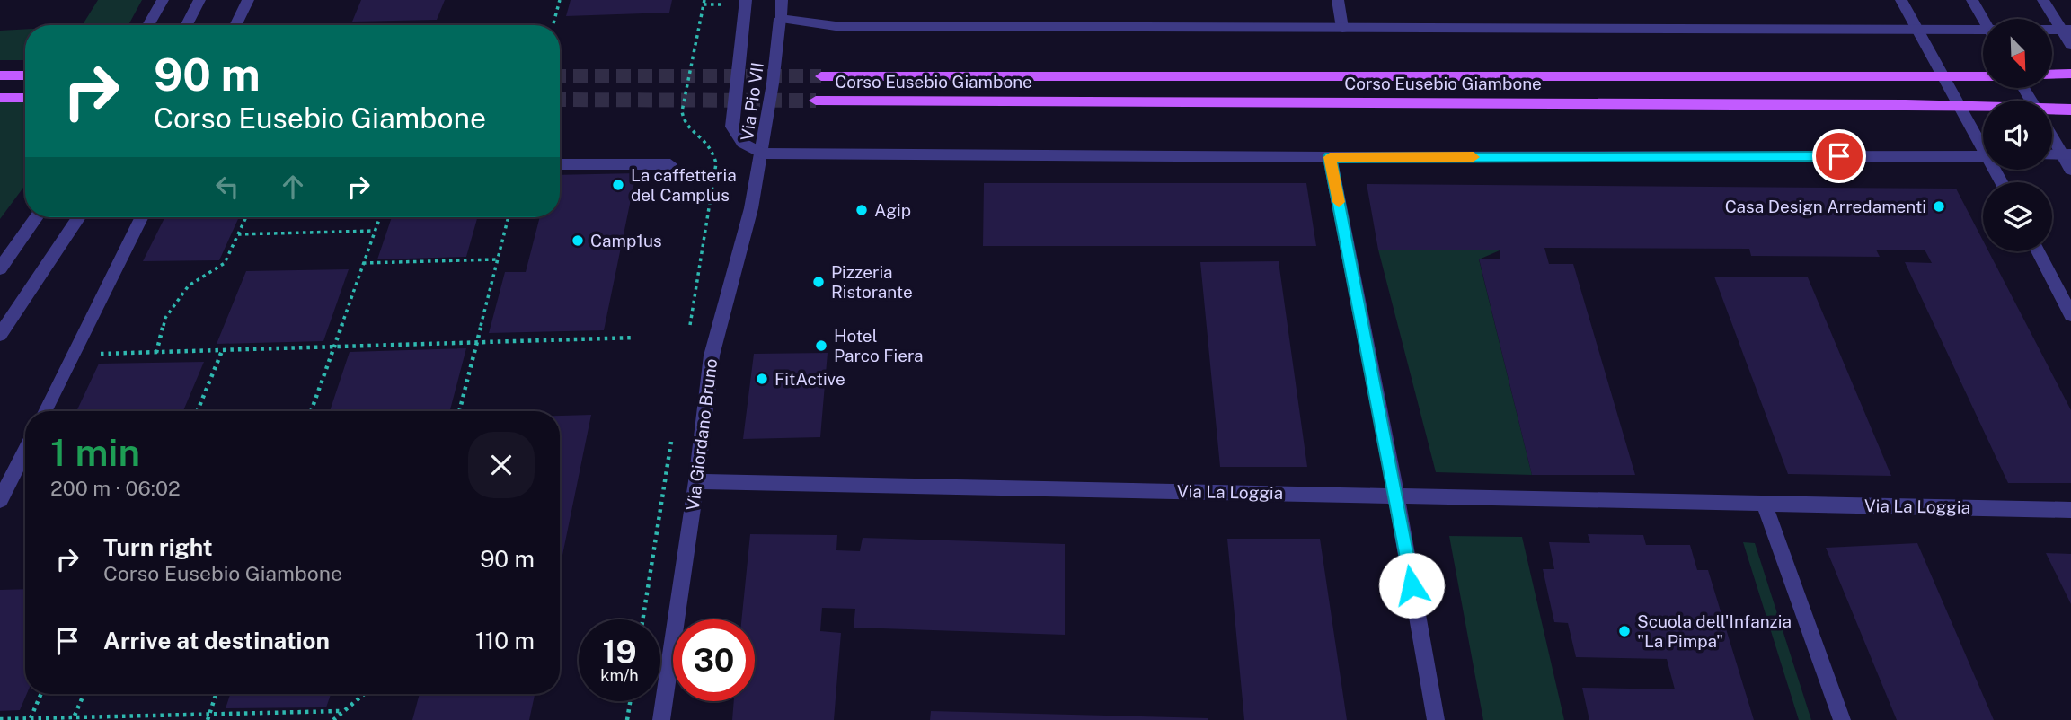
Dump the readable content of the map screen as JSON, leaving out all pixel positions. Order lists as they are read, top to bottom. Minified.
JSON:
{"streets":{"main road":["Corso Eusebio Giambone"],"street":["Via Pio VII","Via Giordano Bruno","Via La Loggia"]},"crossings":[["Via Pio VII","Via Giordano Bruno"],["Via Giordano Bruno","Via La Loggia"]],"places":["La caffetteria del Camplus","Casa Design Arredamenti","Agip","Camp1us","Pizzeria Ristorante","Hotel Parco Fiera","FitActive","Scuola dell'Infanzia \"La Pimpa\""],"north":"bottom right","page":{"turn":["90 m","Corso Eusebio Giambone"],"heading":["1 min","200 m · 06:02"],"list":[{"name":"Turn right","note":"Corso Eusebio Giambone","value":"90 m"},{"name":"Arrive at destination","value":"110 m"}],"speed":"19 km/h","limit":"30"}}
